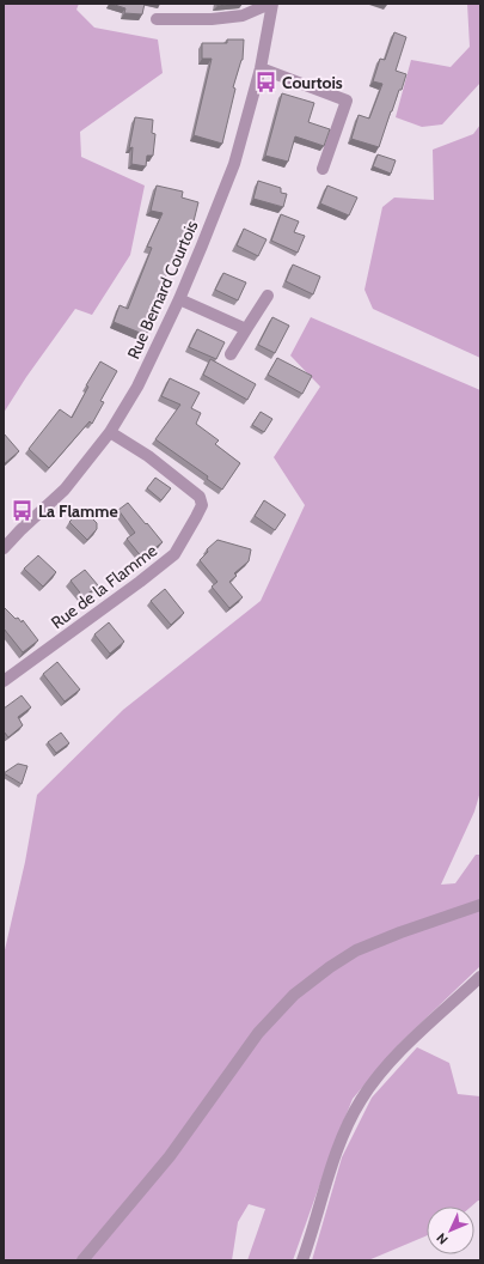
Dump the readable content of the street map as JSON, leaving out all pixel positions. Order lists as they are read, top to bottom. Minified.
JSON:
{"streets":{"street":["Rue Bernard Courtois","Rue de la Flamme"]},"crossings":[["Rue Bernard Courtois","Rue de la Flamme"]],"places":{"bus stop":["Courtois","La Flamme"]},"north":"bottom left"}
